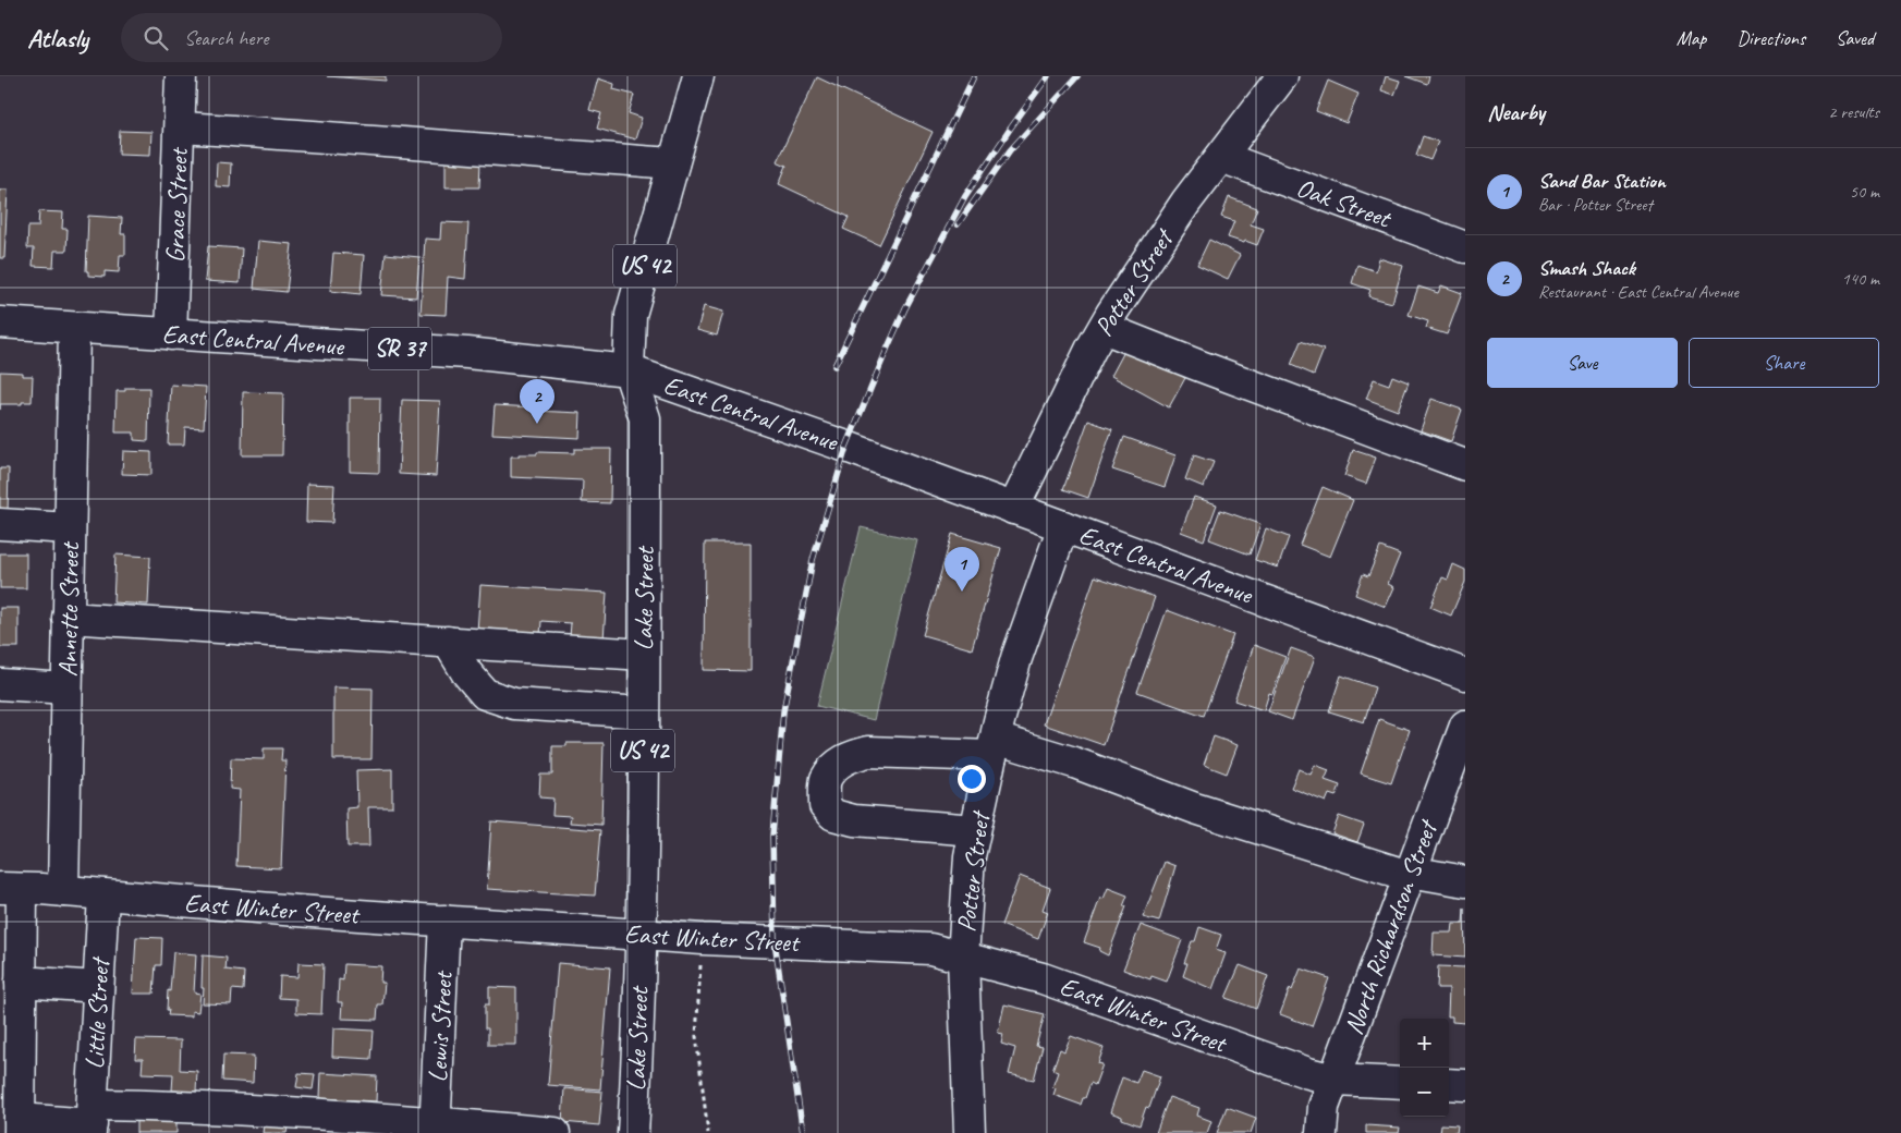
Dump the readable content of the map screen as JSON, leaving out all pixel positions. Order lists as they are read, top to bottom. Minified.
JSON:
{"streets":{"main road":["Oak Street","Grace Street","US 42","Potter Street","East Central Avenue","SR 37","Lake Street","Annette Street","East Winter Street","North Richardson Street","Little Street","Lewis Street"]},"crossings":[["Oak Street","Potter Street"],["Grace Street","East Central Avenue"],["Potter Street","East Central Avenue"],["Potter Street","East Winter Street"],["East Central Avenue","Lake Street"],["East Central Avenue","Annette Street"],["Lake Street","East Winter Street"],["Annette Street","East Winter Street"],["East Winter Street","North Richardson Street"],["East Winter Street","Little Street"],["East Winter Street","Lewis Street"]],"page":{"header":"Atlasly","search":"Search here","nav":["Map","Directions","Saved"],"heading":["Nearby","2 results"],"list":[{"mark":"1","name":"Sand Bar Station","note":"Bar · Potter Street","value":"50 m"},{"mark":"2","name":"Smash Shack","note":"Restaurant · East Central Avenue","value":"140 m"}],"buttons":["Save","Share"],"pins":["2","1"],"map_buttons":["+","−"]}}
